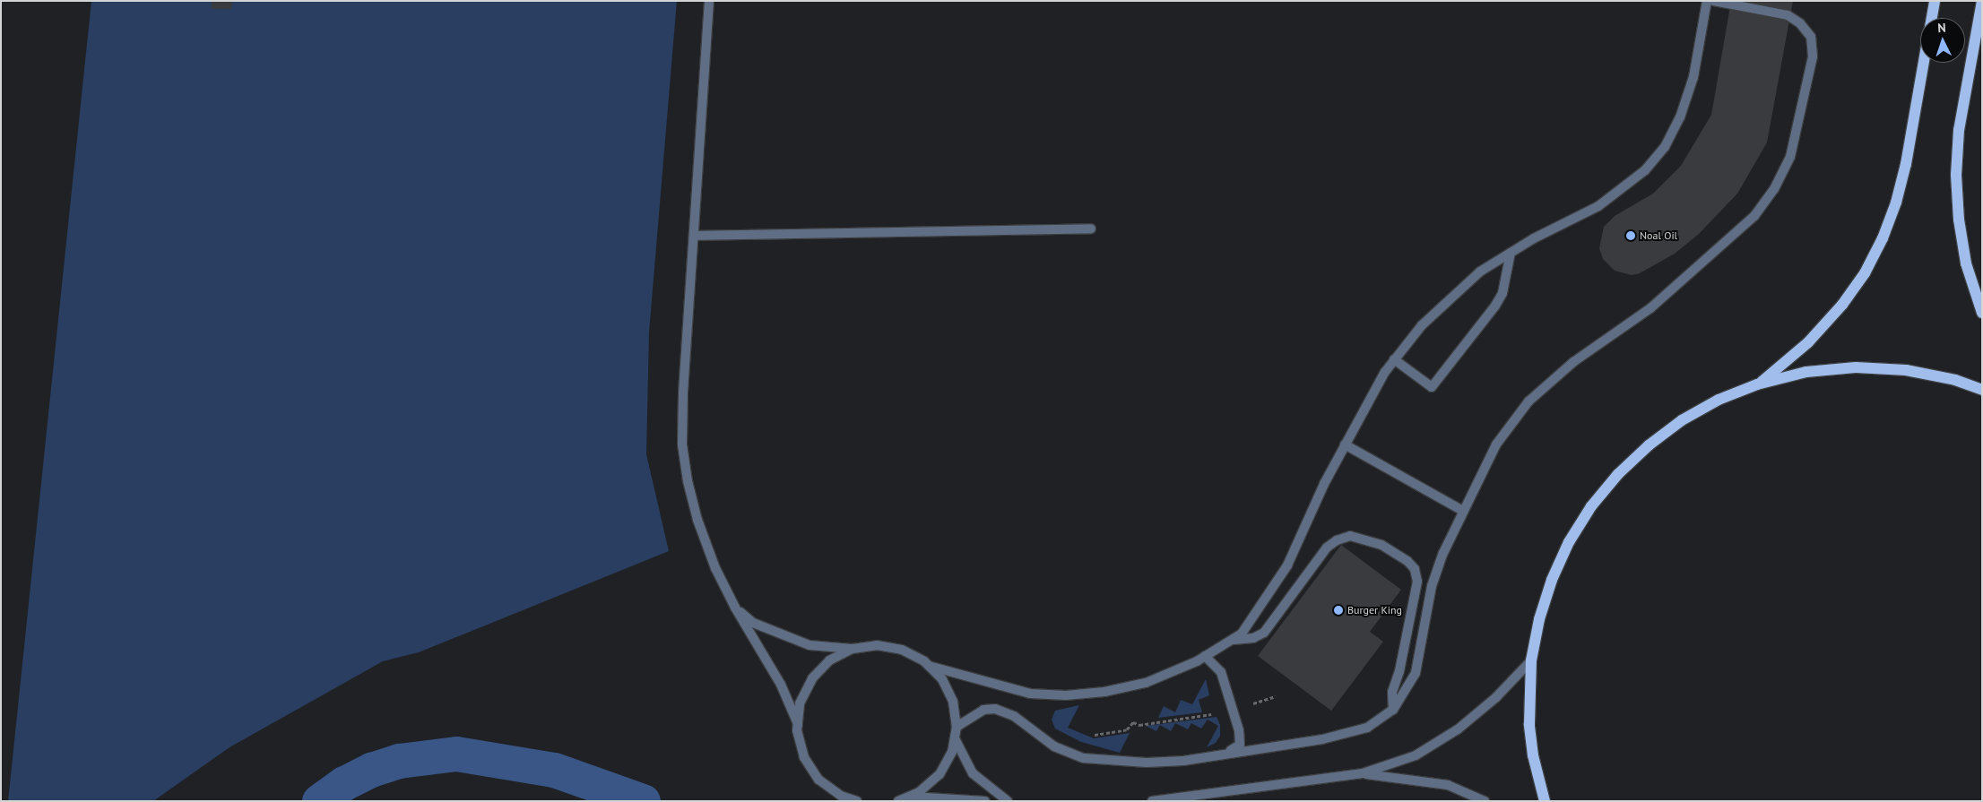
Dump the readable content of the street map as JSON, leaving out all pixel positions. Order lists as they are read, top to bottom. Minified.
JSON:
{"places":["Noal Oil","Burger King"],"north":"top"}
